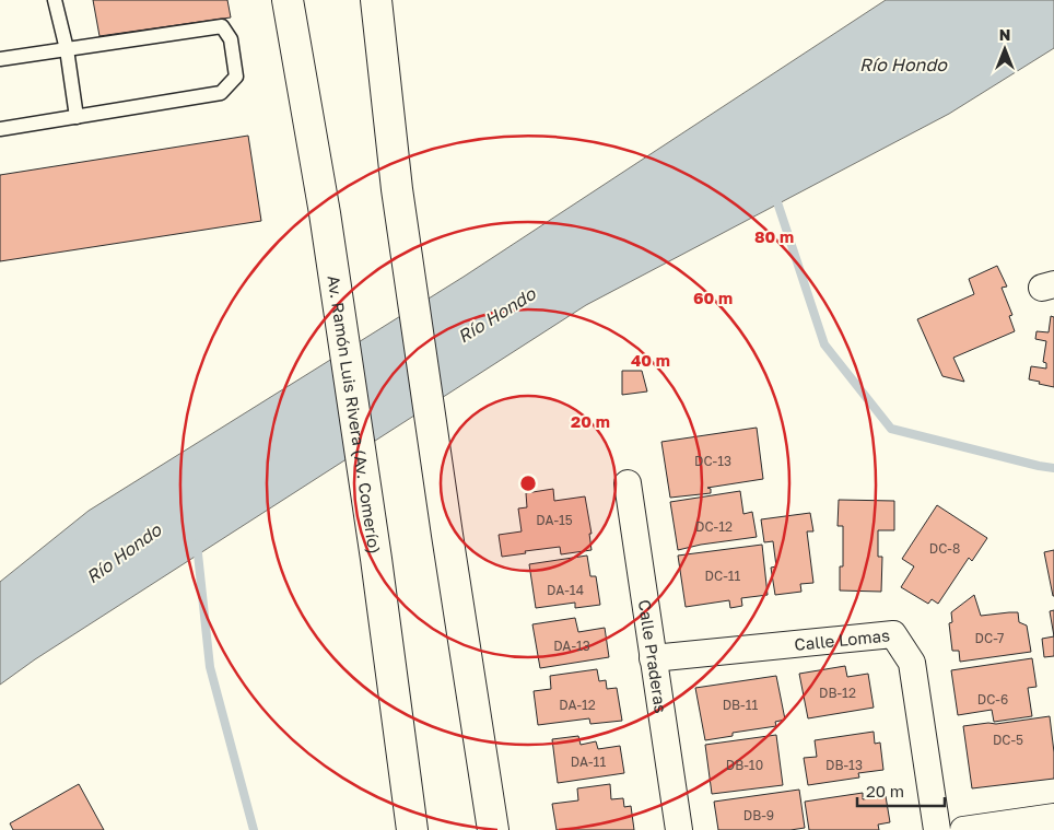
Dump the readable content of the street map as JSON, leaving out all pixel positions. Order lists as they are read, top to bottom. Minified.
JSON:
{"streets":{"main road":["Av. Ramón Luis Rivera (Av. Comerío)"],"street":["Calle Lomas","Calle Praderas"]},"crossings":[["Calle Lomas","Calle Praderas"]],"water":["Río Hondo"],"house_numbers":["DC-13","DA-15","DC-12","DC-8","DC-11","DA-14","DC-7","DA-13","DB-12","DC-6","DA-12","DB-11","DC-5","DA-11","DB-10","DB-13","DB-9"],"scale_bar":"20 m","north":"top","rings":["80 m","60 m","40 m","20 m"]}
